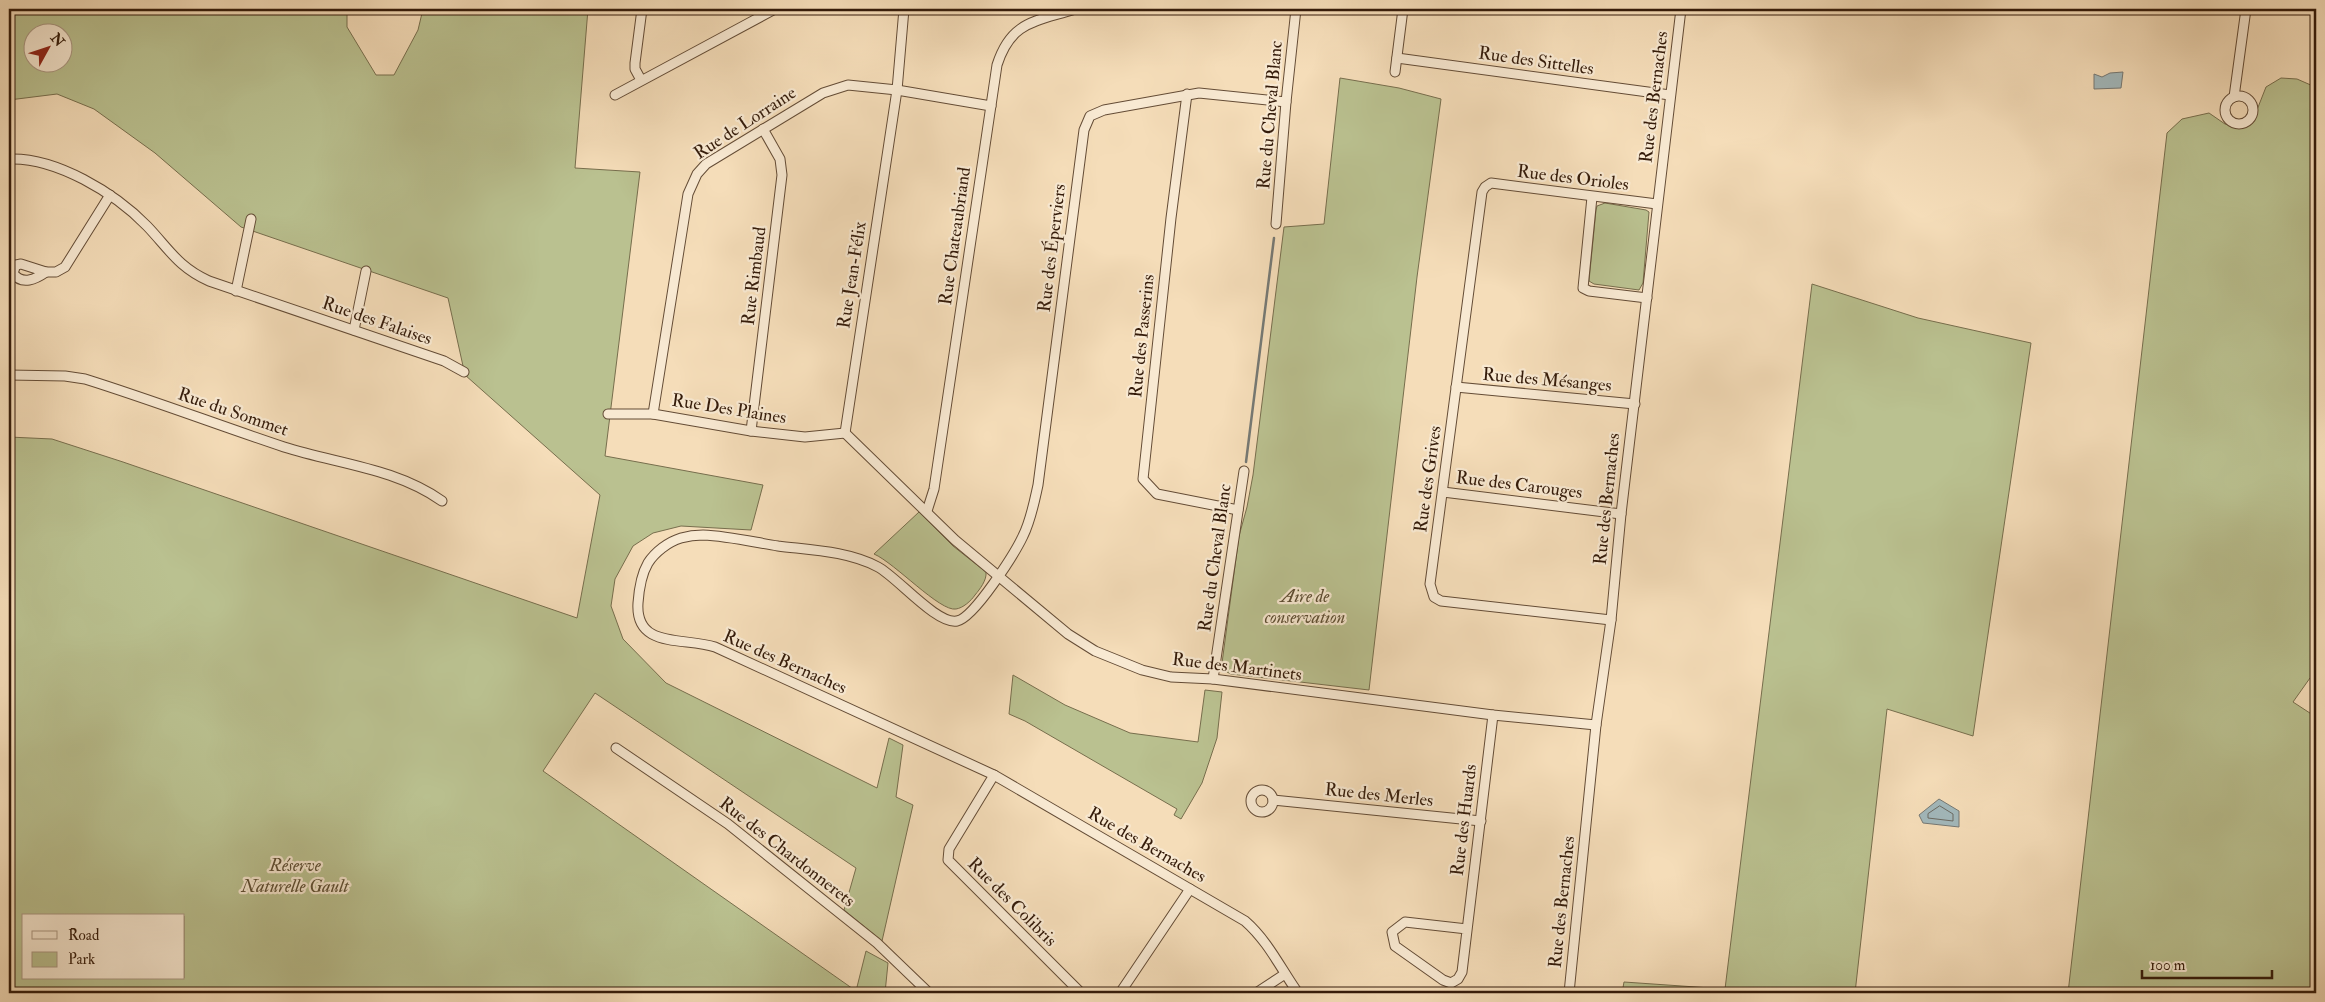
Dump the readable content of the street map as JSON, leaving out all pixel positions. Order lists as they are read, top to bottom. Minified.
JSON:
{"streets":{"street":["Rue des Sittelles","Rue des Bernaches","Rue du Cheval Blanc","Rue de Lorraine","Rue des Orioles","Rue Chateaubriand","Rue des Éperviers","Rue Jean-Félix","Rue Rimbaud","Rue des Falaises","Rue des Passerins","Rue des Mésanges","Rue Des Plaines","Rue du Sommet","Rue des Grives","Rue des Carouges","Rue des Martinets","Rue des Merles","Rue des Huards","Rue des Chardonnerets","Rue des Colibris"]},"crossings":[["Rue des Sittelles","Rue des Bernaches"],["Rue des Bernaches","Rue des Orioles"],["Rue des Bernaches","Rue des Éperviers"],["Rue des Bernaches","Rue des Mésanges"],["Rue des Bernaches","Rue des Grives"],["Rue des Bernaches","Rue des Carouges"],["Rue des Bernaches","Rue des Martinets"],["Rue des Bernaches","Rue des Colibris"],["Rue du Cheval Blanc","Rue des Éperviers"],["Rue du Cheval Blanc","Rue des Passerins"],["Rue du Cheval Blanc","Rue des Martinets"],["Rue de Lorraine","Rue Chateaubriand"],["Rue de Lorraine","Rue Jean-Félix"],["Rue de Lorraine","Rue Rimbaud"],["Rue de Lorraine","Rue Des Plaines"],["Rue des Orioles","Rue des Grives"],["Rue Chateaubriand","Rue des Martinets"],["Rue des Éperviers","Rue des Passerins"],["Rue des Éperviers","Rue des Martinets"],["Rue Jean-Félix","Rue Des Plaines"],["Rue Rimbaud","Rue Des Plaines"],["Rue des Mésanges","Rue des Grives"],["Rue des Grives","Rue des Carouges"],["Rue des Martinets","Rue des Huards"],["Rue des Merles","Rue des Huards"]],"parks":["Aire de conservation","Réserve Naturelle Gault"],"legend":["Road","Park"],"scale_bar":"100 m","north":"top right"}
